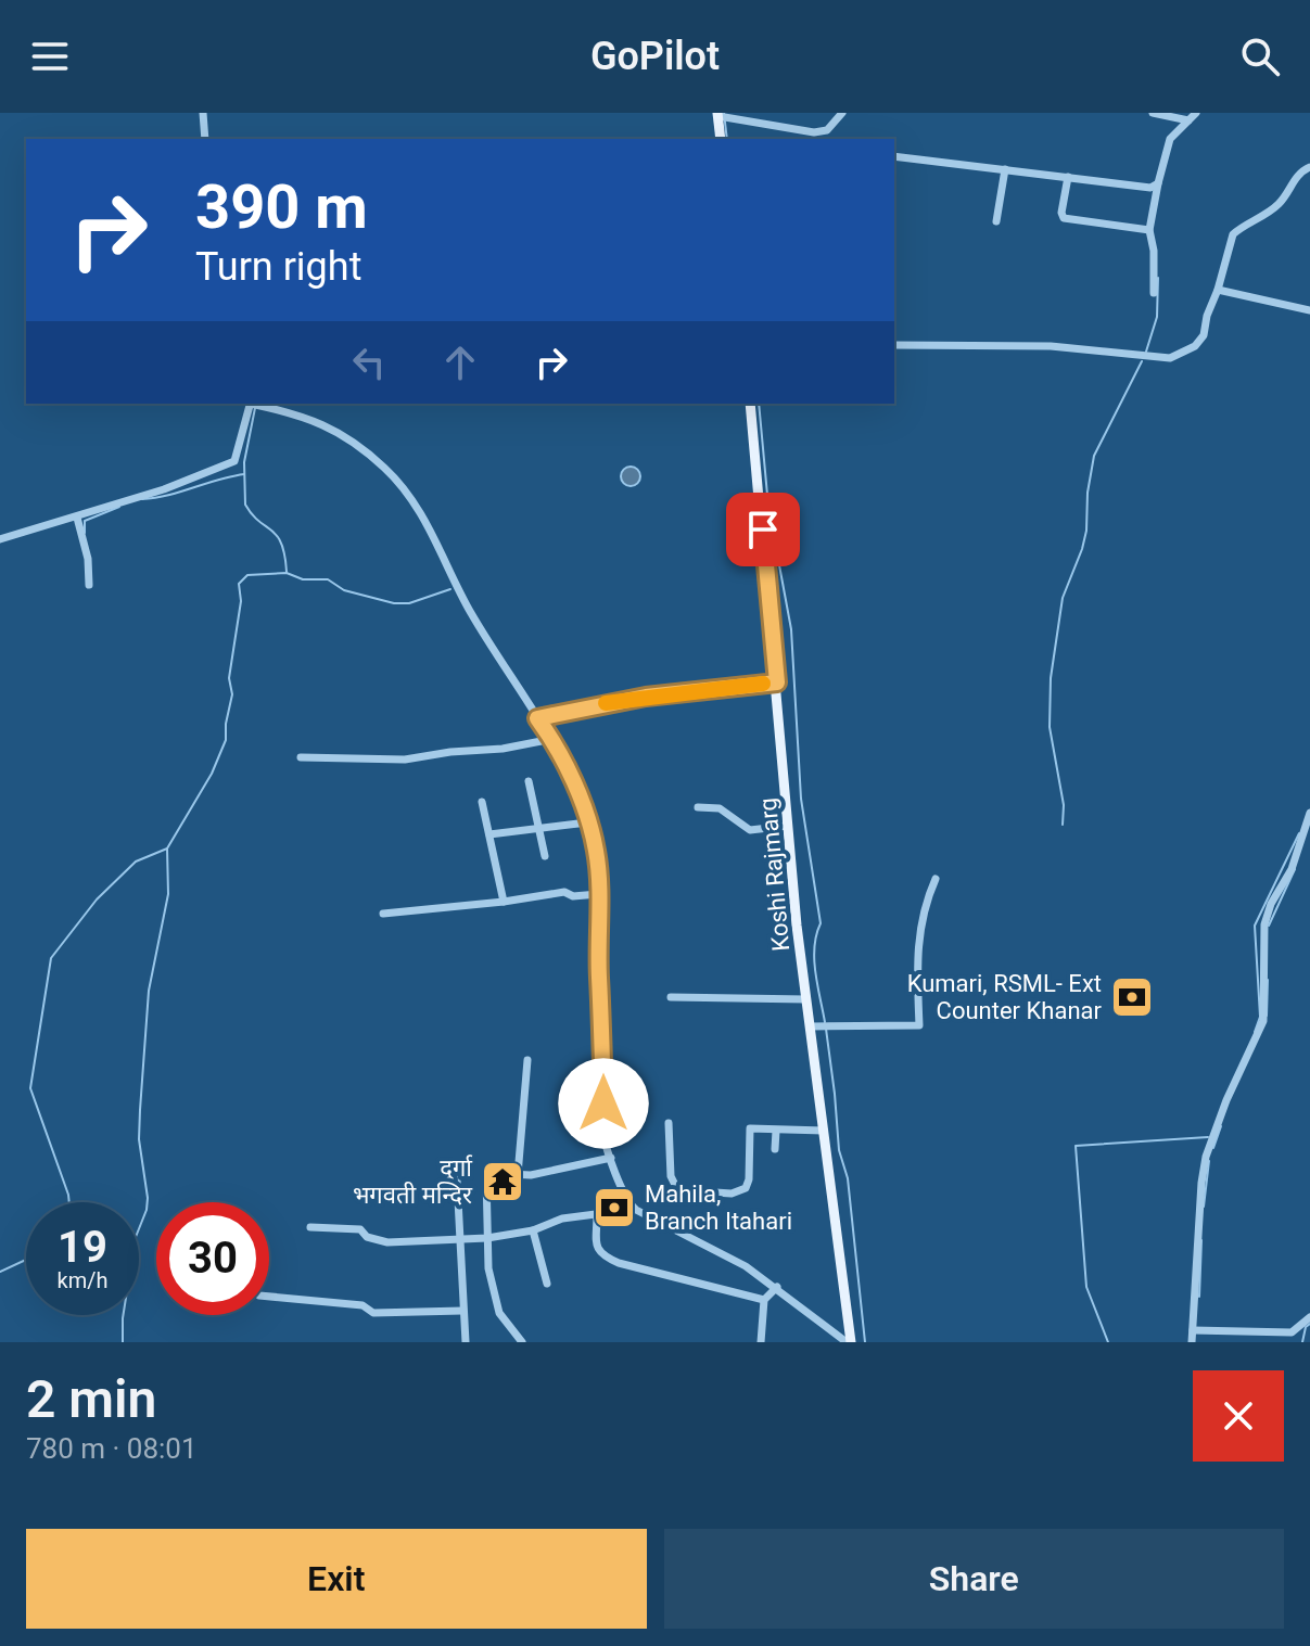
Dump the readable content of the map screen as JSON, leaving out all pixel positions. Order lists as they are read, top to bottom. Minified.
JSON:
{"streets":{"main road":["Koshi Rajmarg"]},"places":{"bank":["Kumari, RSML- Ext Counter Khanar","Mahila, Branch Itahari"],"temple":["दुर्गा भगवती मन्दिर"]},"page":{"header":"GoPilot","turn":["390 m","Turn right"],"speed":"19 km/h","limit":"30","heading":["2 min","780 m · 08:01"],"buttons":["Exit","Share"]}}
